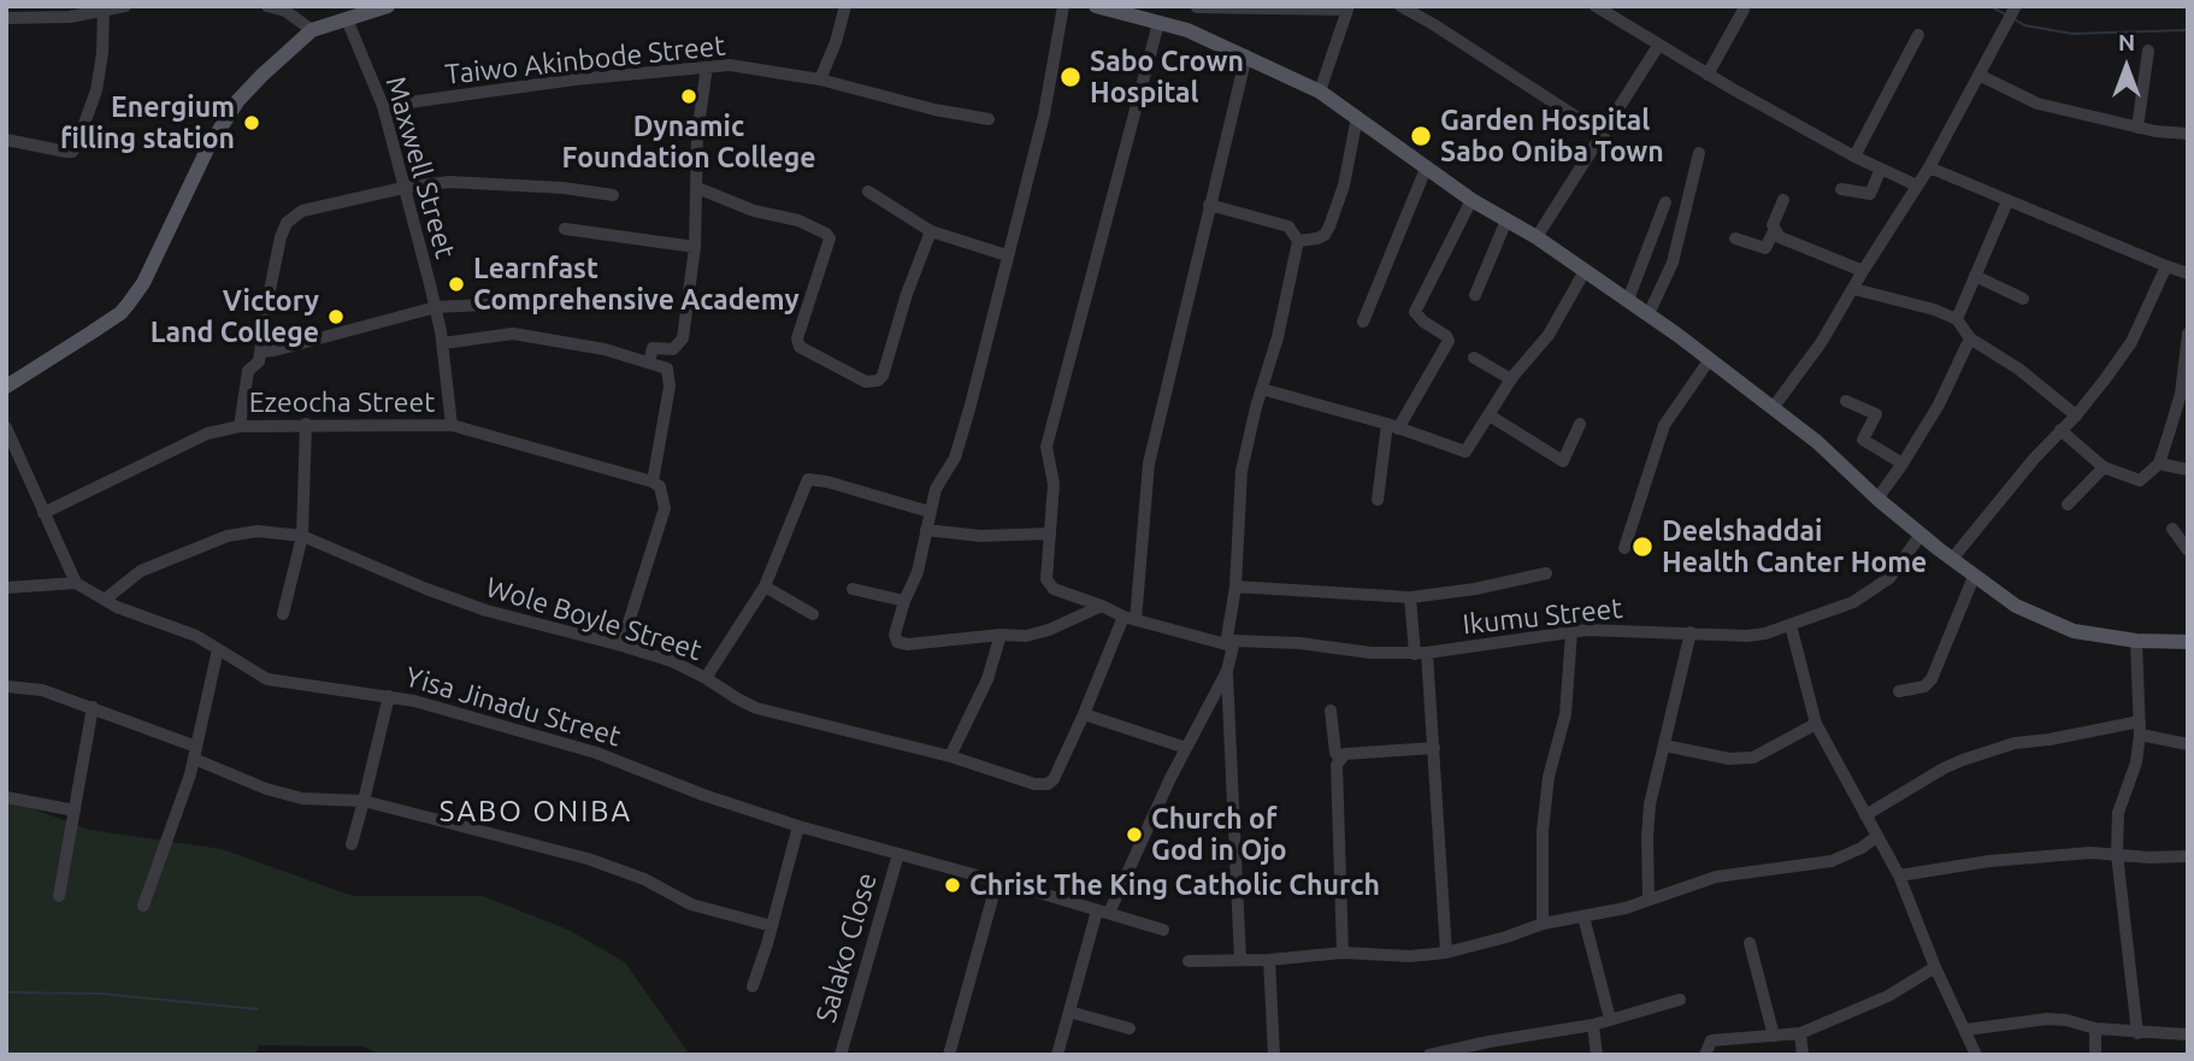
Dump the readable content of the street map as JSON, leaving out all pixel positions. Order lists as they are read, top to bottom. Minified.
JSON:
{"streets":{"street":["Taiwo Akinbode Street","Maxwell Street","Ezeocha Street","Ikumu Street","Wole Boyle Street","Yisa Jinadu Street","Salako Close"]},"crossings":[["Taiwo Akinbode Street","Maxwell Street"],["Maxwell Street","Ezeocha Street"],["Ikumu Street","Wole Boyle Street"],["Wole Boyle Street","Yisa Jinadu Street"],["Yisa Jinadu Street","Salako Close"]],"districts":["SABO ONIBA"],"places":["Sabo Crown Hospital","Dynamic Foundation College","Energium filling station","Garden Hospital Sabo Oniba Town","Learnfast Comprehensive Academy","Victory Land College","Deelshaddai Health Canter Home","Church of God in Ojo","Christ The King Catholic Church"],"north":"top"}
